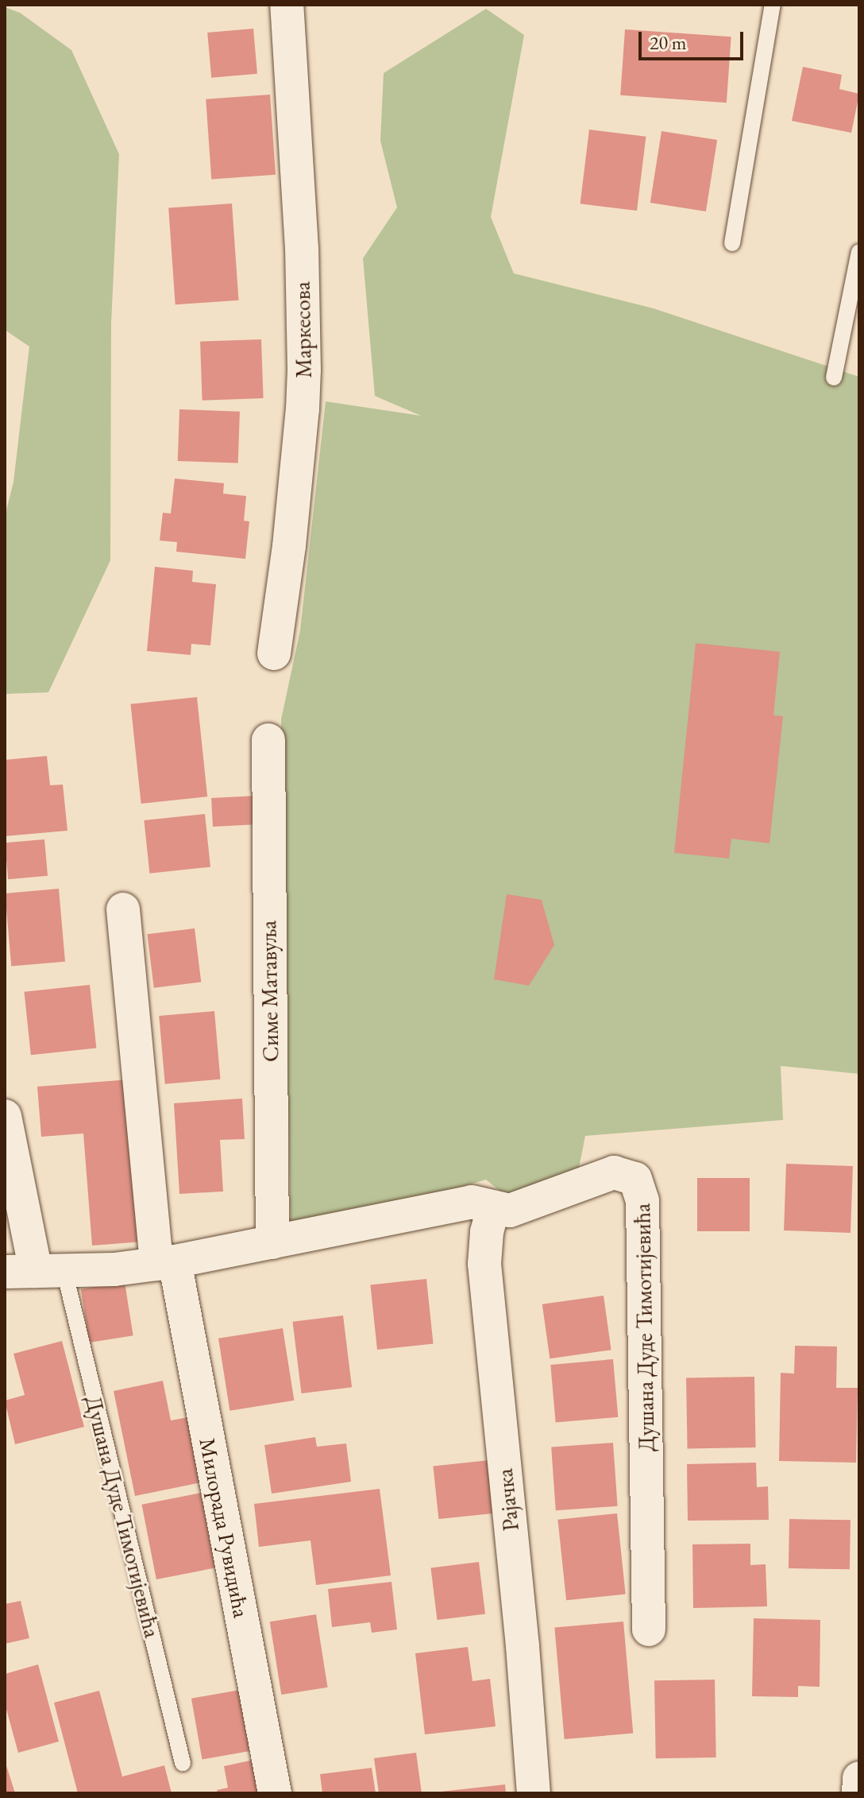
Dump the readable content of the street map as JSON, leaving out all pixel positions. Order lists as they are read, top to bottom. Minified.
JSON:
{"streets":{"street":["Маркесова","Симе Матавуља","Душана Дуде Тимотијевића","Рајачка","Милорада Рувидића"]},"crossings":[["Симе Матавуља","Душана Дуде Тимотијевића"],["Душана Дуде Тимотијевића","Рајачка"],["Душана Дуде Тимотијевића","Милорада Рувидића"]],"scale_bar":"20 m"}
